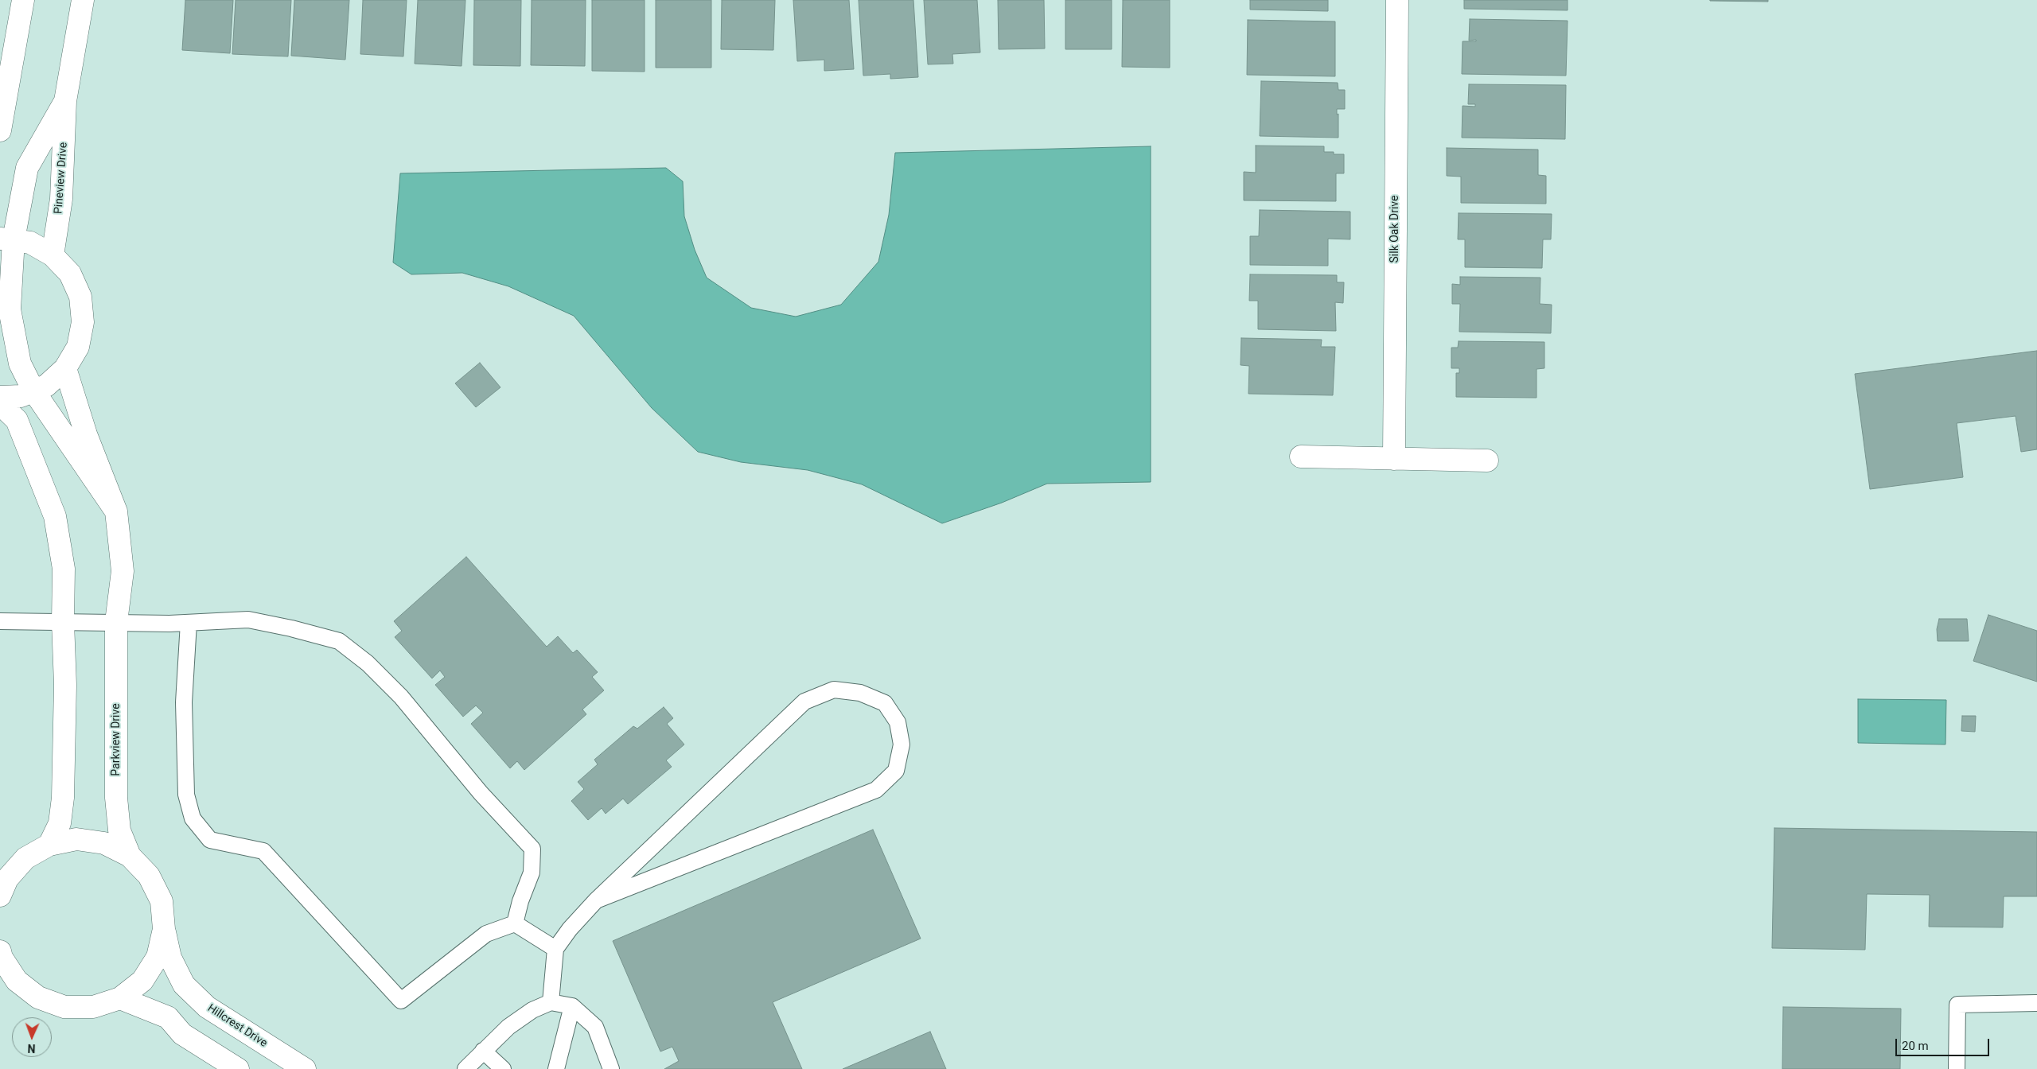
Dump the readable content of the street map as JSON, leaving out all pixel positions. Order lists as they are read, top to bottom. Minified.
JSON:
{"streets":{"street":["Pineview Drive","Silk Oak Drive","Parkview Drive","Hillcrest Drive"]},"crossings":[["Pineview Drive","Parkview Drive"],["Parkview Drive","Hillcrest Drive"]],"scale_bar":"20 m","north":"bottom"}
